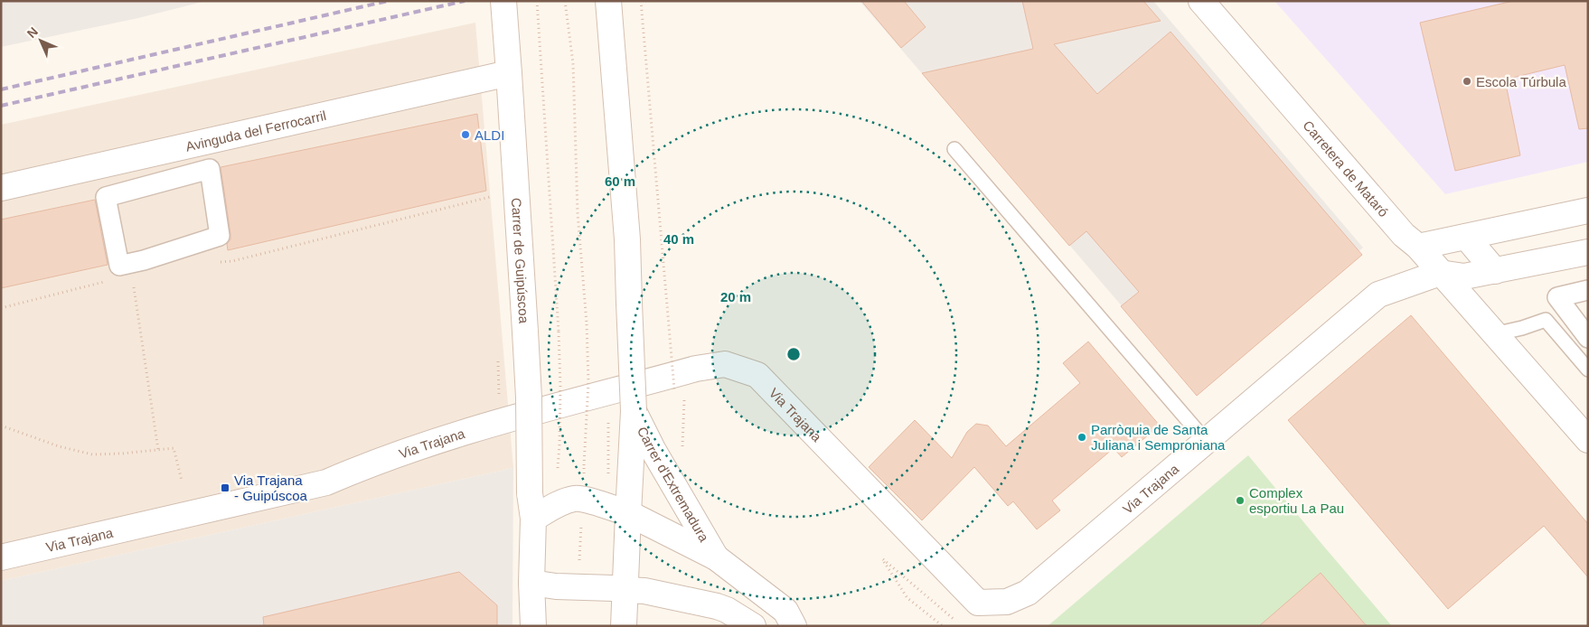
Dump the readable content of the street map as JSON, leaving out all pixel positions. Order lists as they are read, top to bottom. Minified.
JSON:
{"streets":{"street":["Avinguda del Ferrocarril","Carretera de Mataró","Carrer de Guipúscoa","Via Trajana","Carrer d'Extremadura"]},"crossings":[["Avinguda del Ferrocarril","Carrer de Guipúscoa"],["Carretera de Mataró","Via Trajana"],["Carrer de Guipúscoa","Carrer d'Extremadura"]],"places":{"other":["Escola Túrbula","ALDI","Parròquia de Santa Juliana i Semproniana","Complex esportiu La Pau"],"transit":["Via Trajana - Guipúscoa"]},"north":"top left","rings":["60 m","40 m","20 m"]}
